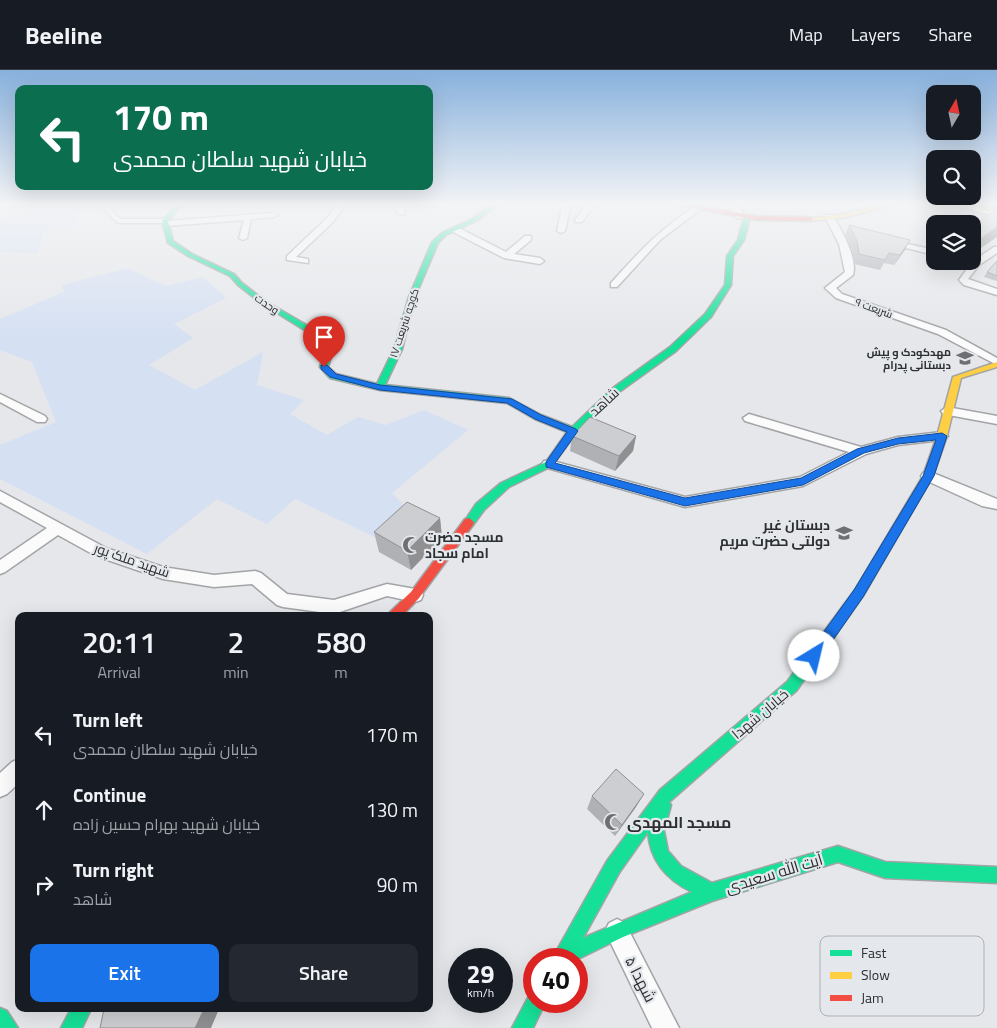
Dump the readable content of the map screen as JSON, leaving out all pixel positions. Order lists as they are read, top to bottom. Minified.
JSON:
{"streets":{"street":["وحدت","شریعت ۹","کوچه شریعت ۱۷","شاهد","شهید ملک پور","خیابان شهدا","آیت الله سعیدی","شهدا ۵"]},"crossings":[["وحدت","کوچه شریعت ۱۷"],["شریعت ۹","خیابان شهدا"],["شاهد","شهید ملک پور"],["آیت الله سعیدی","شهدا ۵"]],"places":{"school or university":["مهدکودک و پیش دبستانی پدرام","دبستان غیر دولتی حضرت مریم"],"mosque":["مسجد حضرت امام سجاد","مسجد المهدی"]},"legend":["Fast","Slow","Jam"],"north":"top","page":{"header":"Beeline","nav":["Map","Layers","Share"],"turn":["170 m","خیابان شهید سلطان محمدی"],"eta":["20:11","Arrival","2","min","580","m"],"list":[{"name":"Turn left","note":"خیابان شهید سلطان محمدی","value":"170 m"},{"name":"Continue","note":"خیابان شهید بهرام حسین زاده","value":"130 m"},{"name":"Turn right","note":"شاهد","value":"90 m"}],"buttons":["Exit","Share"],"speed":"29 km/h","limit":"40"}}
